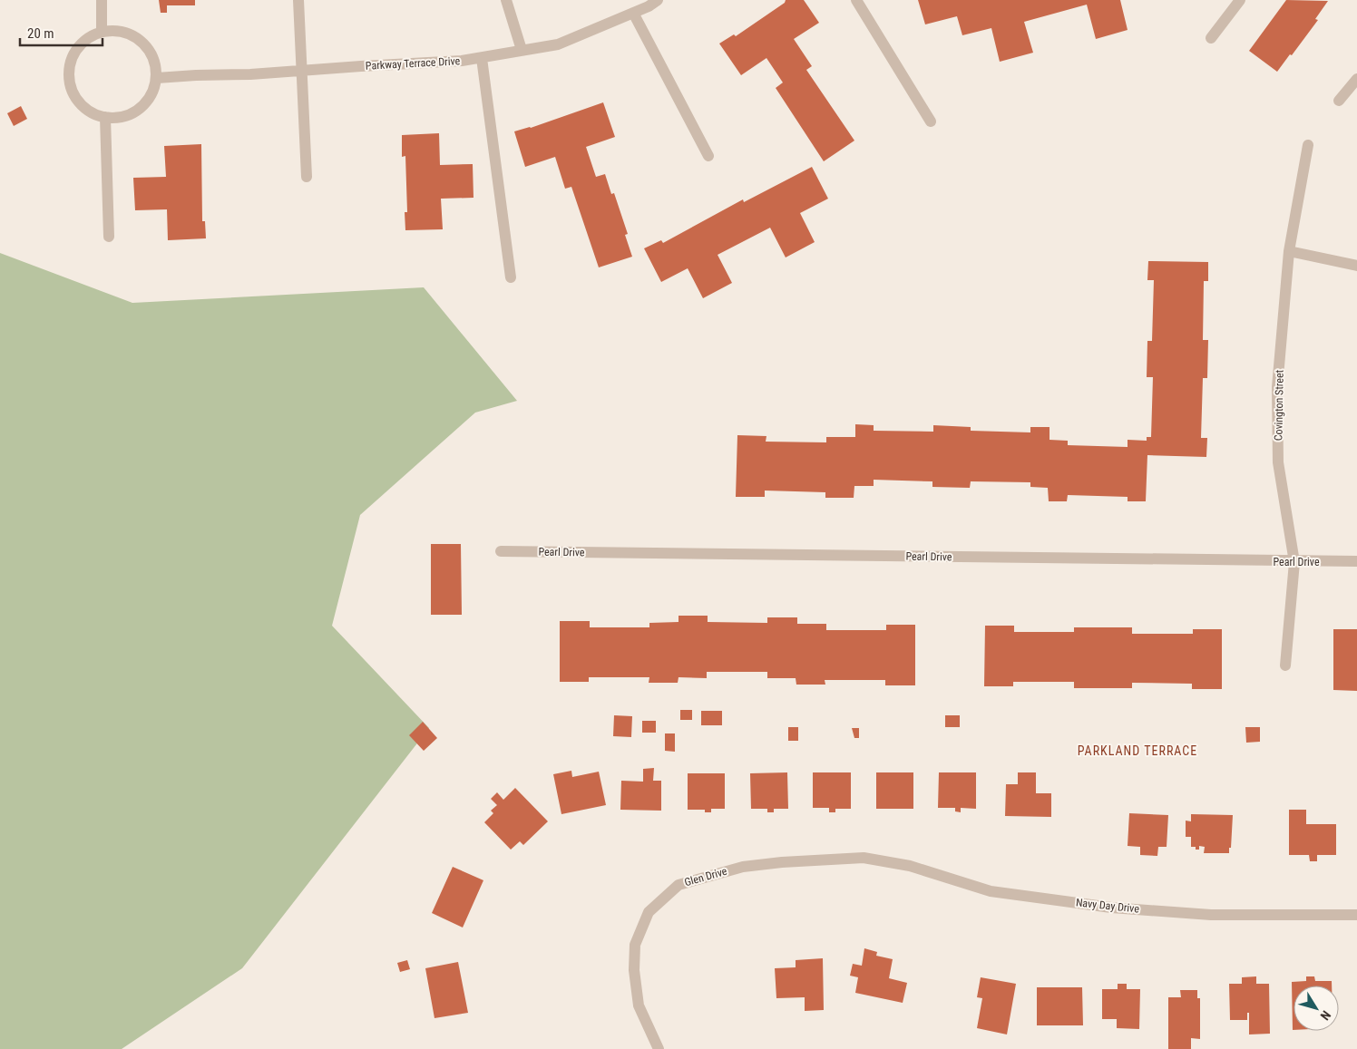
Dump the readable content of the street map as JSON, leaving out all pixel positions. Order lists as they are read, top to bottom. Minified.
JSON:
{"streets":{"street":["Parkway Terrace Drive","Covington Street","Pearl Drive","Glen Drive","Navy Day Drive"]},"crossings":[["Covington Street","Pearl Drive"],["Glen Drive","Navy Day Drive"]],"districts":["PARKLAND TERRACE"],"scale_bar":"20 m","north":"bottom right"}
